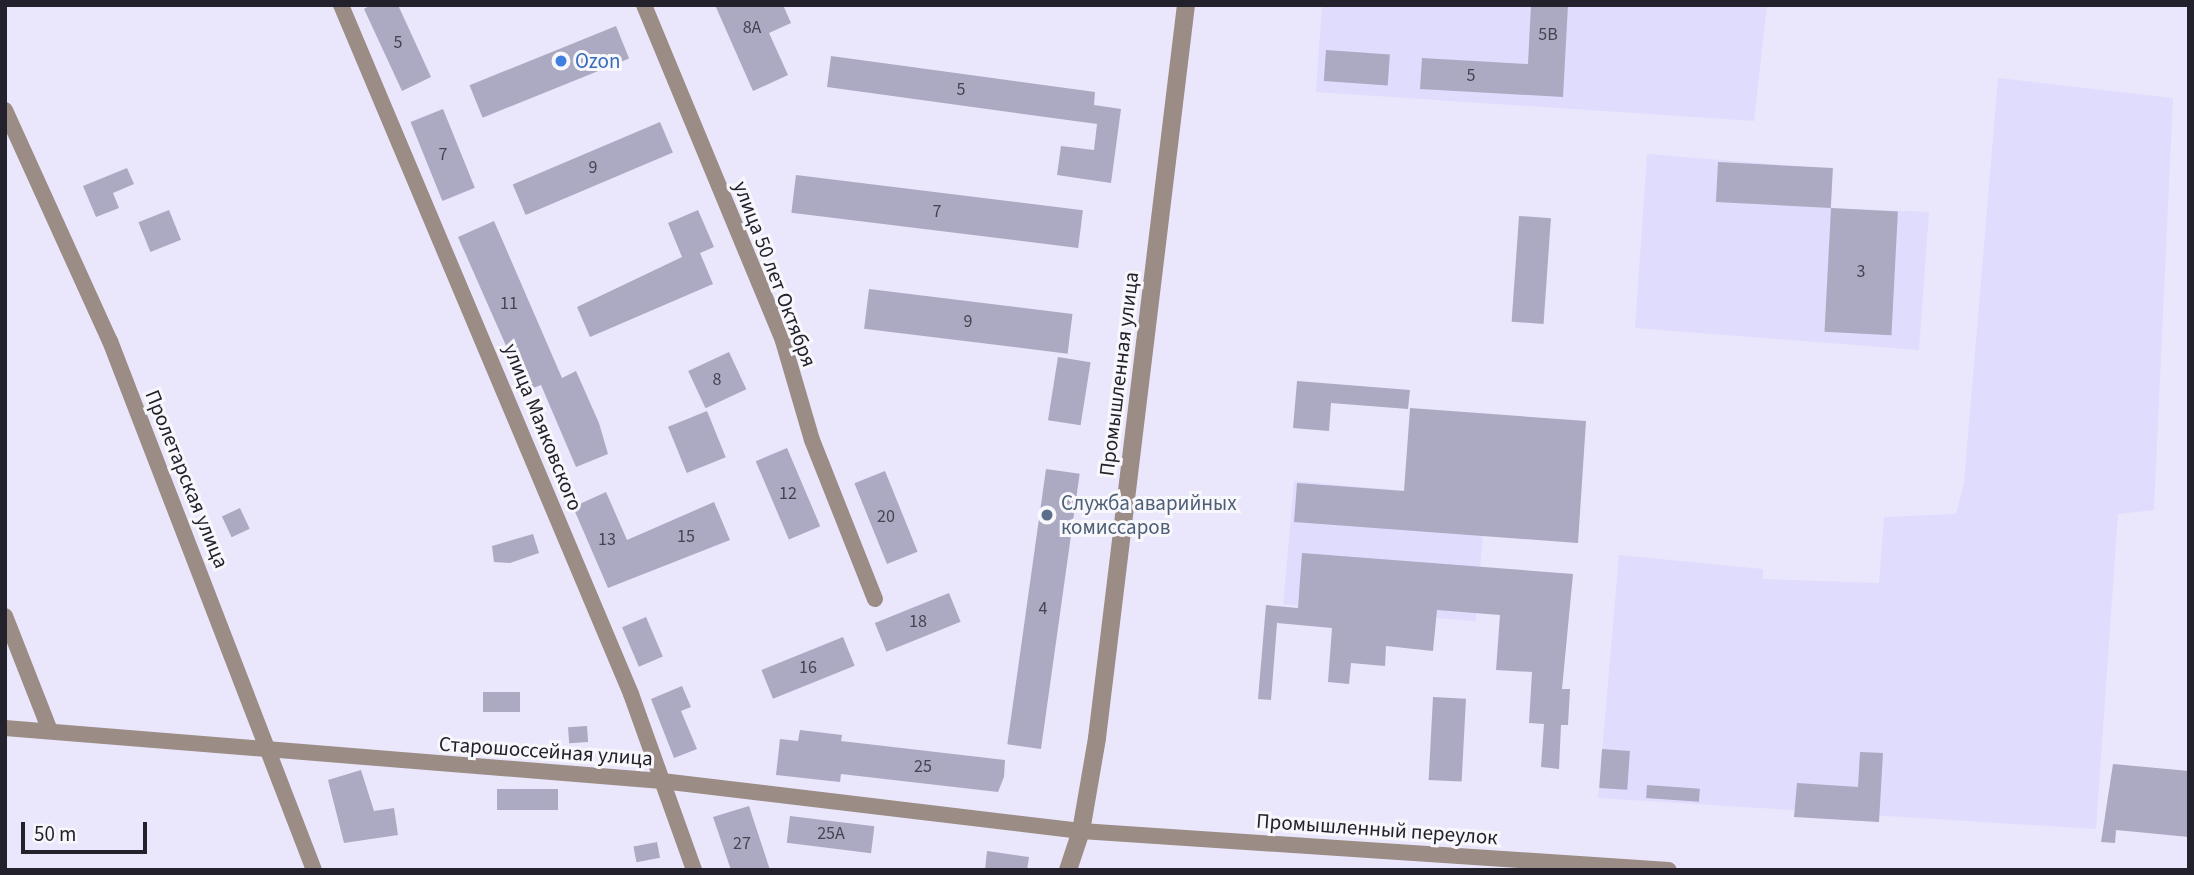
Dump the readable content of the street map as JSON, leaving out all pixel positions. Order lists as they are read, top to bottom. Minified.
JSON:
{"streets":{"street":["улица 50 лет Октября","Промышленная улица","улица Маяковского","Пролетарская улица","Старошоссейная улица","Промышленный переулок"]},"crossings":[["Промышленная улица","Старошоссейная улица"],["Промышленная улица","Промышленный переулок"],["улица Маяковского","Старошоссейная улица"],["Пролетарская улица","Старошоссейная улица"],["Старошоссейная улица","Промышленный переулок"]],"places":["Ozon","Служба аварийных комиссаров"],"house_numbers":["8А","5В","5","5","5","7","9","7","3","11","9","8","12","20","15","13","4","18","16","25","25А","27"],"scale_bar":"50 m"}
